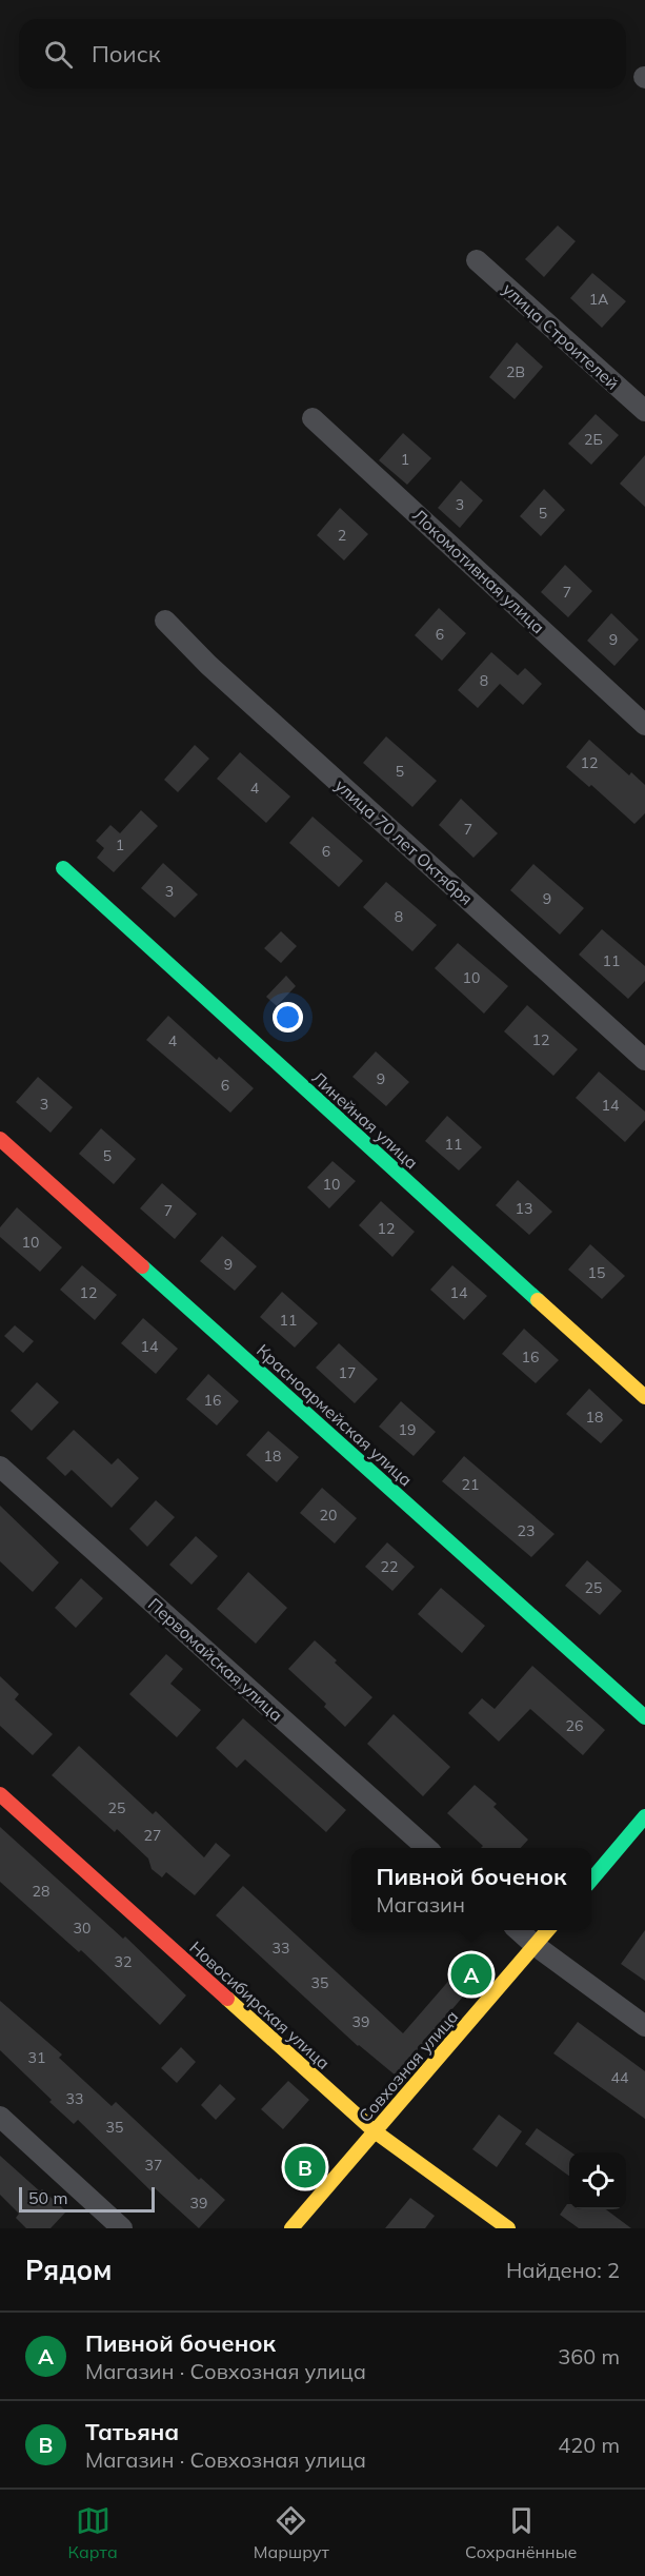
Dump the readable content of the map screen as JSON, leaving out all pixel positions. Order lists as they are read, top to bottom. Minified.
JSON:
{"streets":{"street":["улица Строителей","Локомотивная улица","улица 70 лет Октября","Линейная улица","Красноармейская улица","Первомайская улица","Новосибирская улица","Совхозная улица"]},"crossings":[["Новосибирская улица","Совхозная улица"]],"house_numbers":["1А","2В","2Б","1","3","5","2","7","6","9","8","12","5","4","7","1","6","3","9","8","11","10","12","4","9","6","3","14","11","5","10","13","7","12","10","9","15","12","14","11","14","16","17","16","18","19","18","21","20","23","22","25","26","25","27","28","30","33","32","35","39","31","44","33","35","37","39"],"scale_bar":"50 m","page":{"search":"Поиск","popup":["Пивной боченок","Магазин"],"pins":["A","B"],"scale":"50 m","heading":["Рядом","Найдено: 2"],"list":[{"mark":"A","name":"Пивной боченок","note":"Магазин · Совхозная улица","value":"360 m"},{"mark":"B","name":"Татьяна","note":"Магазин · Совхозная улица","value":"420 m"}],"nav":["Карта","Маршрут","Сохранённые"]}}
